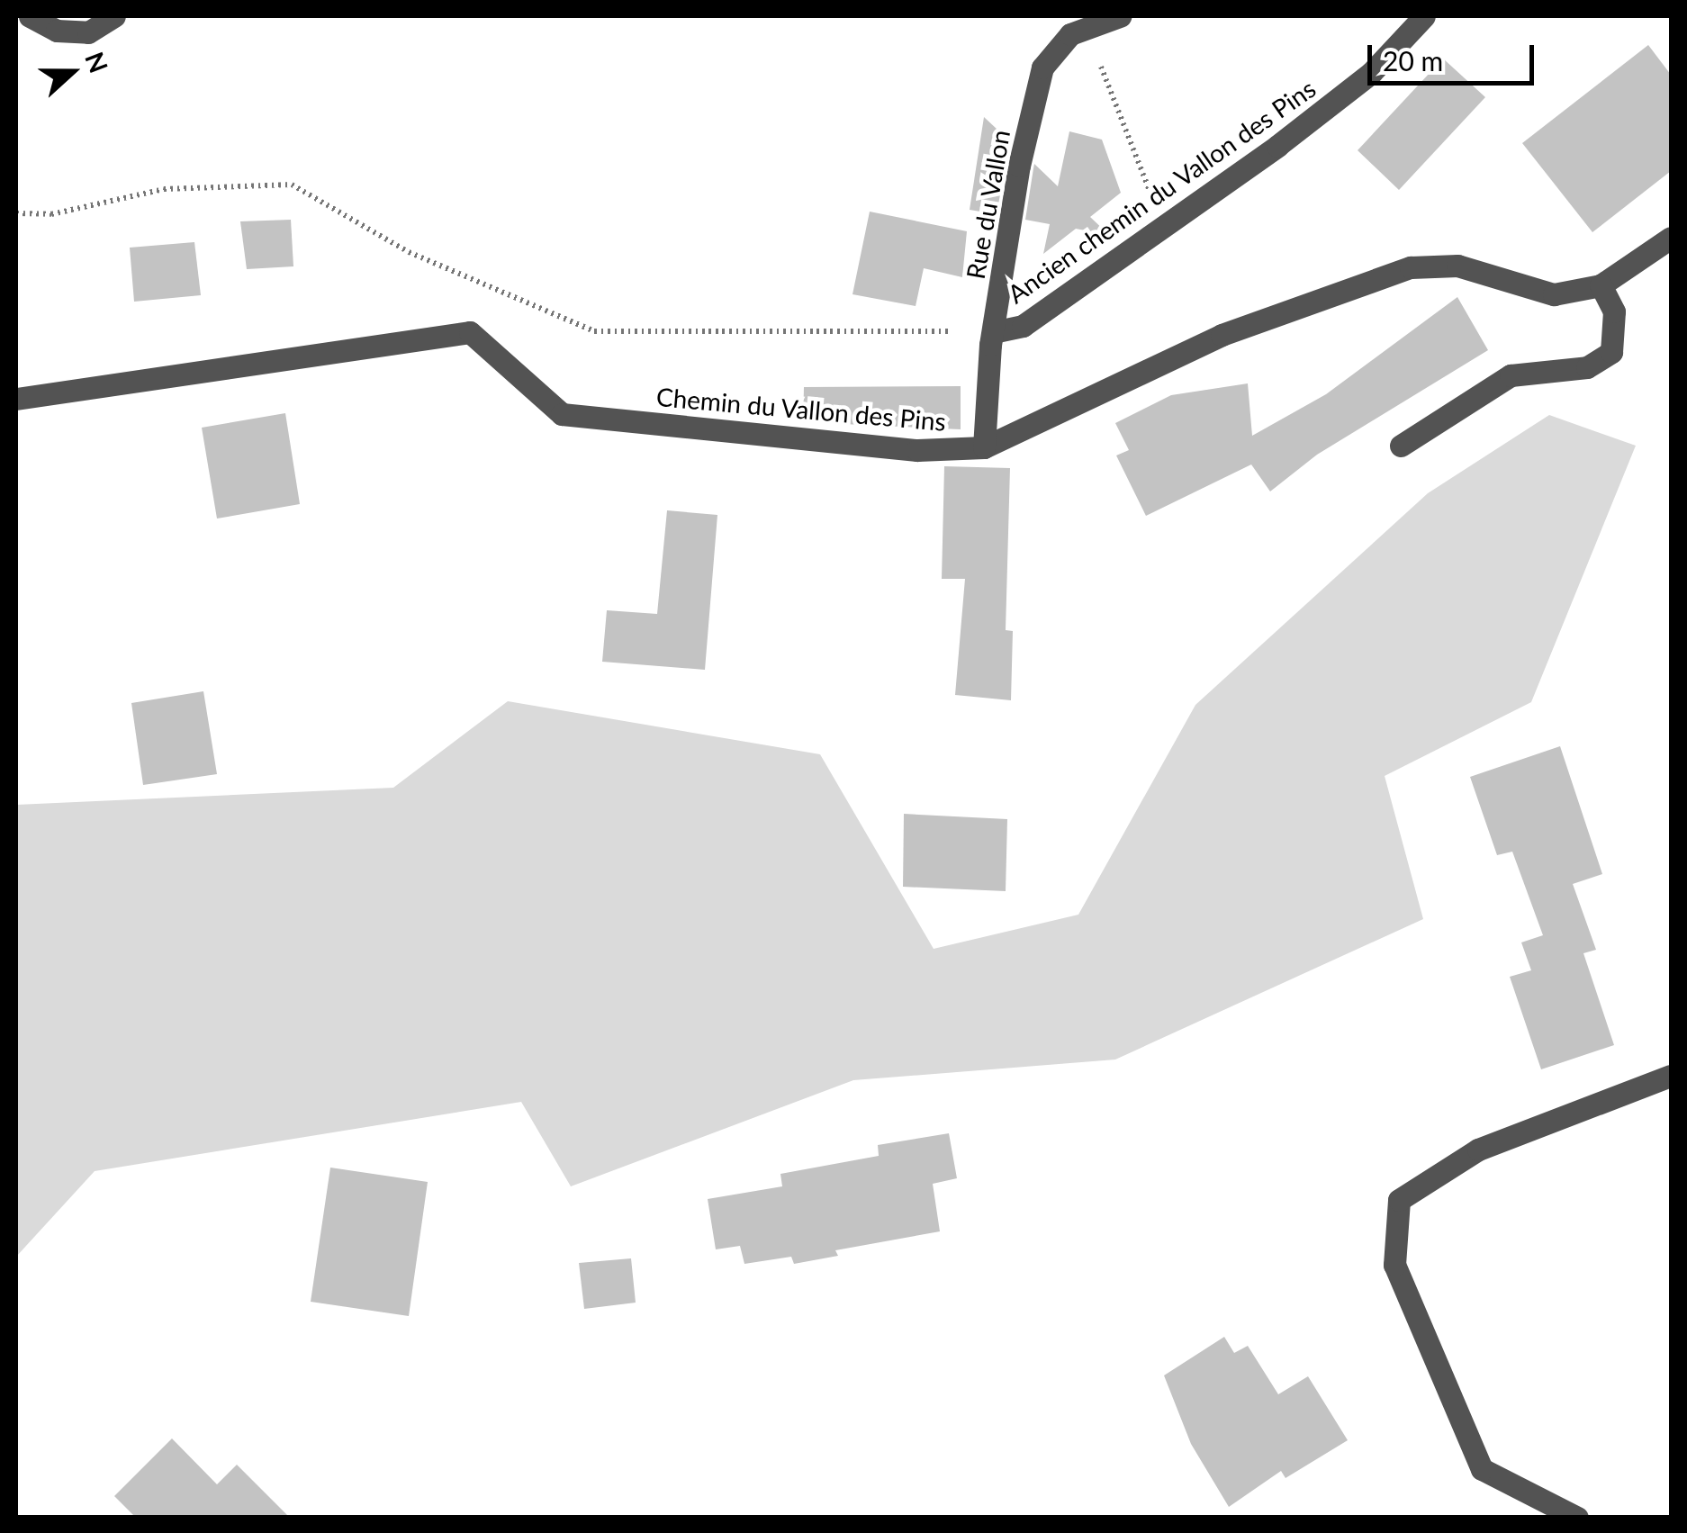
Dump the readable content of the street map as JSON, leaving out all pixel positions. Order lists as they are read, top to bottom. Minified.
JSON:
{"streets":{"street":["Ancien chemin du Vallon des Pins","Rue du Vallon","Chemin du Vallon des Pins"]},"crossings":[["Ancien chemin du Vallon des Pins","Rue du Vallon"],["Rue du Vallon","Chemin du Vallon des Pins"]],"scale_bar":"20 m","north":"right"}
